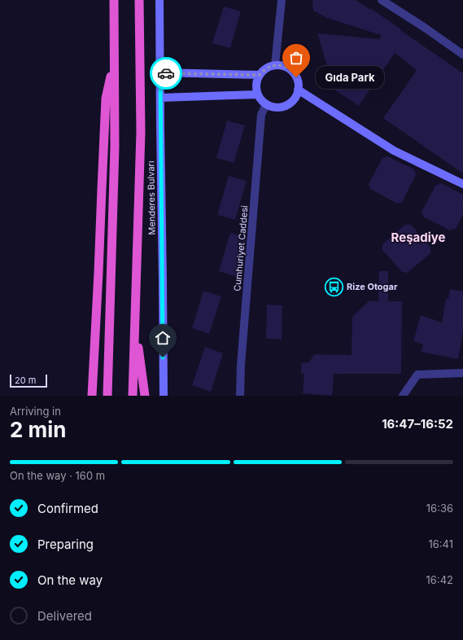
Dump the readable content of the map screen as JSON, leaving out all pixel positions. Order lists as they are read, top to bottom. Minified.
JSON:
{"streets":{"main road":["Menderes Bulvarı"],"street":["Cumhuriyet Caddesi"]},"districts":["Reşadiye"],"places":{"other":["Gıda Park"],"bus stop":["Rize Otogar"]},"scale_bar":"20 m","page":{"bubble":"Gıda Park","scale":"20 m","heading":["2 min","Arriving in","16:47–16:52"],"bar":"On the way · 160 m","list":[["Confirmed","16:36"],["Preparing","16:41"],["On the way","16:42"],"Delivered"]}}
